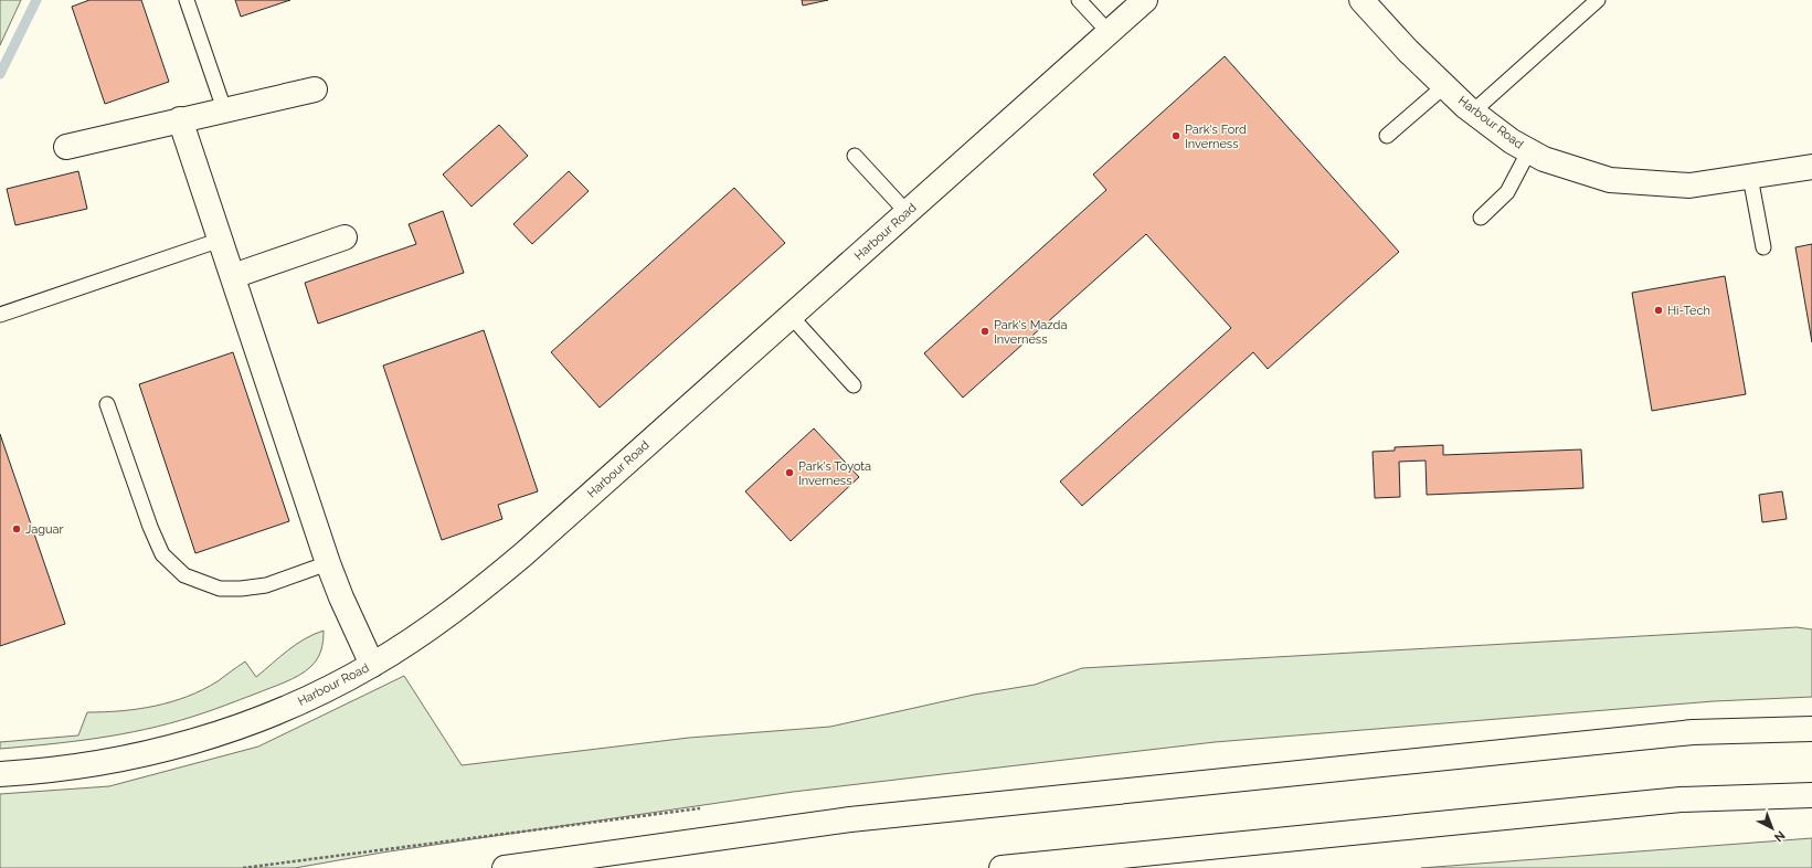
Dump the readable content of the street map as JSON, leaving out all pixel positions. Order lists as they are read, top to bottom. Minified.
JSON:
{"streets":{"main road":["Harbour Road"]},"places":["Park's Ford Inverness","Hi-Tech","Park's Mazda Inverness","Park's Toyota Inverness","Jaguar"],"north":"bottom right"}
